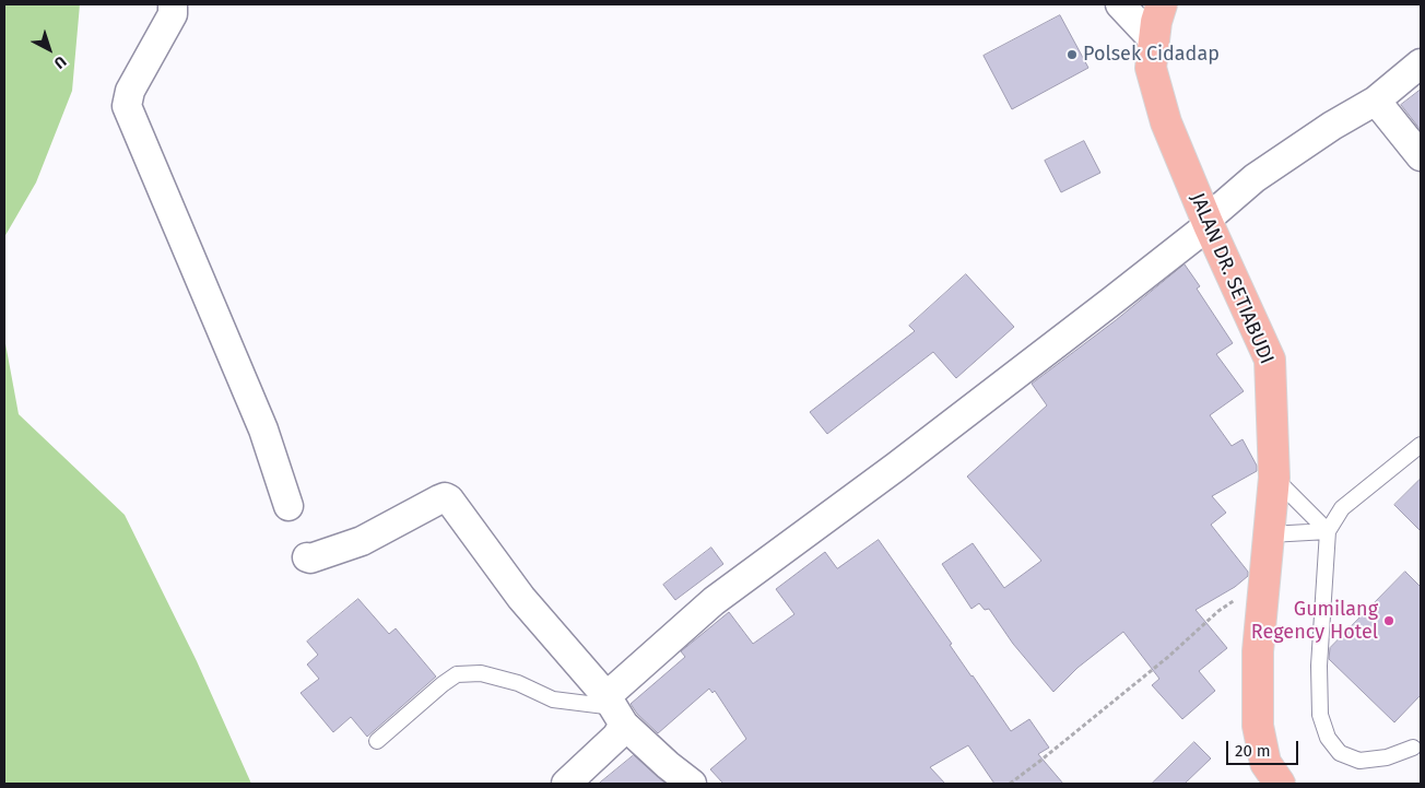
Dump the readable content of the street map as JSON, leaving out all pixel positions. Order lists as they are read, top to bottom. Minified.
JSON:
{"streets":{"main road":["JALAN DR. SETIABUDI"]},"places":["Polsek Cidadap","Gumilang Regency Hotel"],"scale_bar":"20 m","north":"bottom right"}
